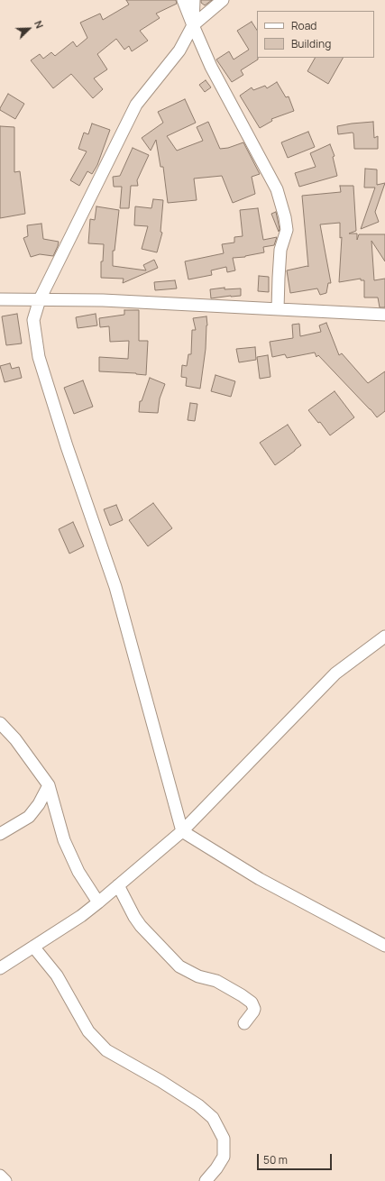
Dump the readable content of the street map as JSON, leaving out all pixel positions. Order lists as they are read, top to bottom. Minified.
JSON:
{"legend":["Road","Building"],"scale_bar":"50 m","north":"top right"}
